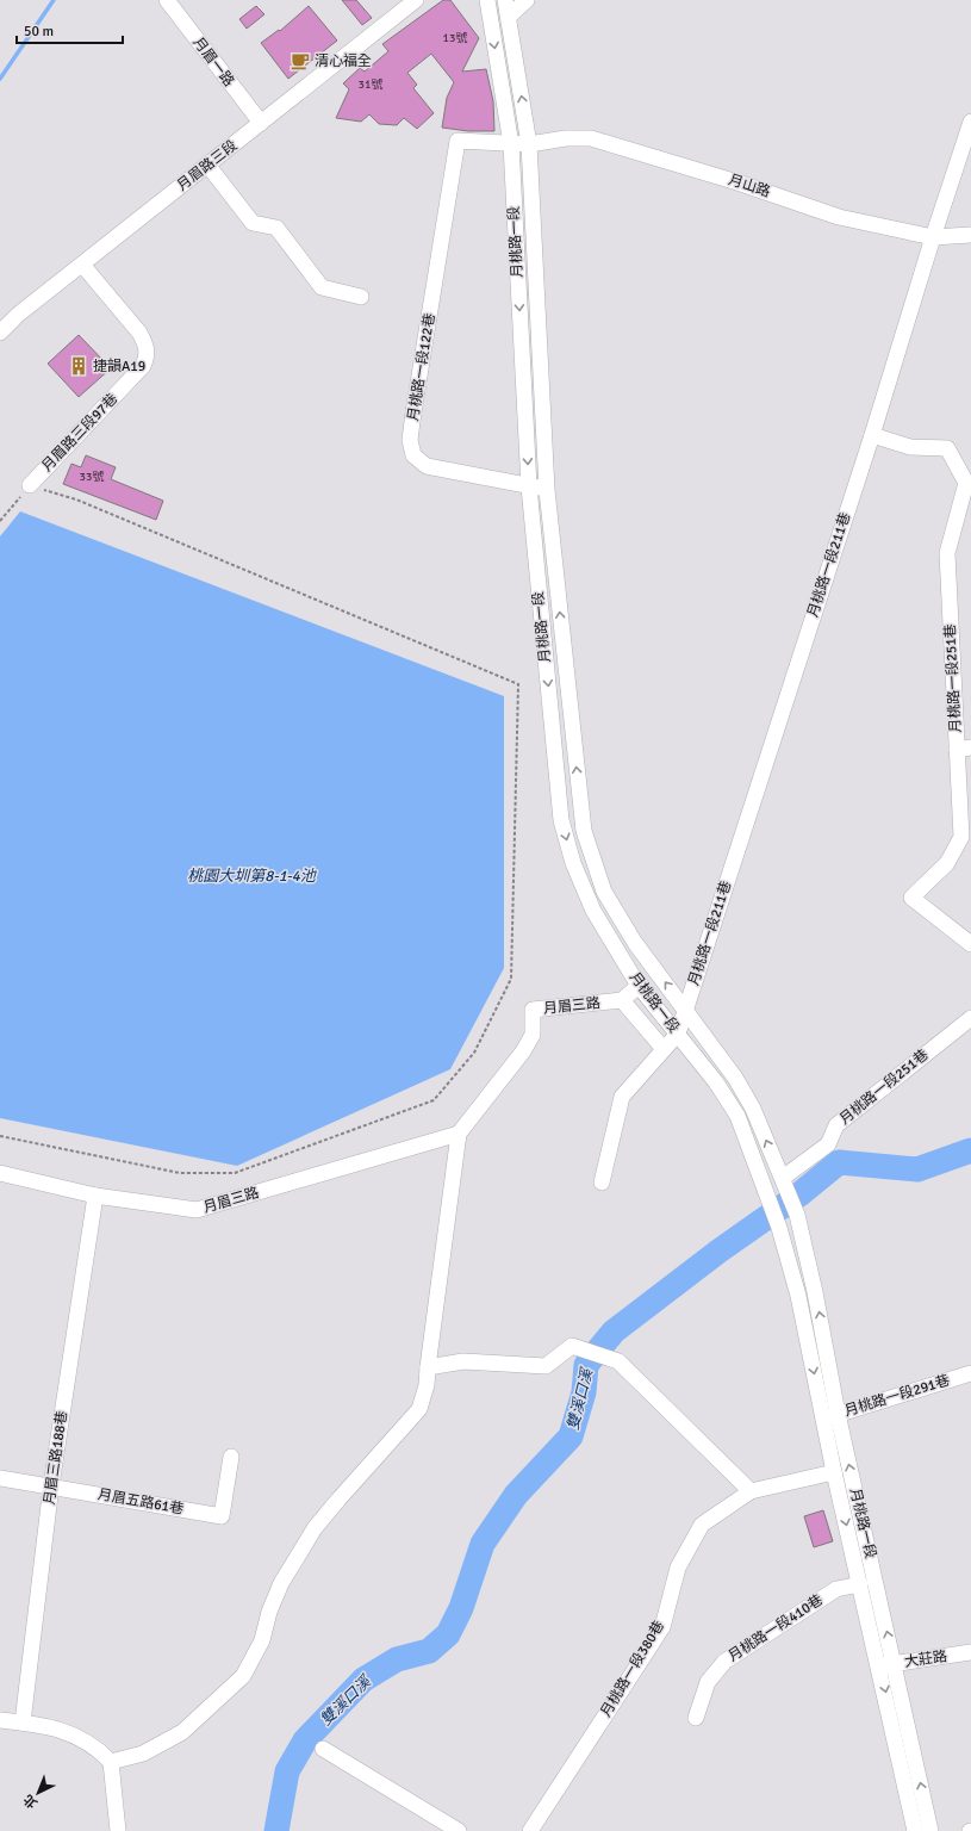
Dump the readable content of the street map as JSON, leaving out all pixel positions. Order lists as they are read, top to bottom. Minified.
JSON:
{"streets":{"street":["月眉一路","月眉路三段","月山路","月桃路一段","月桃路一段122巷","月眉路三段97巷","月桃路一段211巷","月桃路一段251巷","月眉三路","月桃路一段291巷","月眉三路188巷","月眉五路61巷","月桃路一段410巷","大莊路","月桃路一段380巷"]},"crossings":[["月眉一路","月眉路三段"],["月眉路三段","月眉路三段97巷"],["月山路","月桃路一段"],["月山路","月桃路一段122巷"],["月山路","月桃路一段211巷"],["月桃路一段","月桃路一段122巷"],["月桃路一段","月桃路一段211巷"],["月桃路一段","月桃路一段251巷"],["月桃路一段","月桃路一段291巷"],["月桃路一段","月桃路一段410巷"],["月桃路一段","大莊路"],["月桃路一段","月桃路一段380巷"],["月桃路一段211巷","月桃路一段251巷"],["月眉三路","月眉三路188巷"],["月眉三路188巷","月眉五路61巷"]],"water":["桃園大圳第8-1-4池","雙溪口溪"],"places":{"cafe":["清心福全"],"building":["捷韻A19"]},"house_numbers":["13號","31號","33號"],"scale_bar":"50 m","north":"bottom left"}
